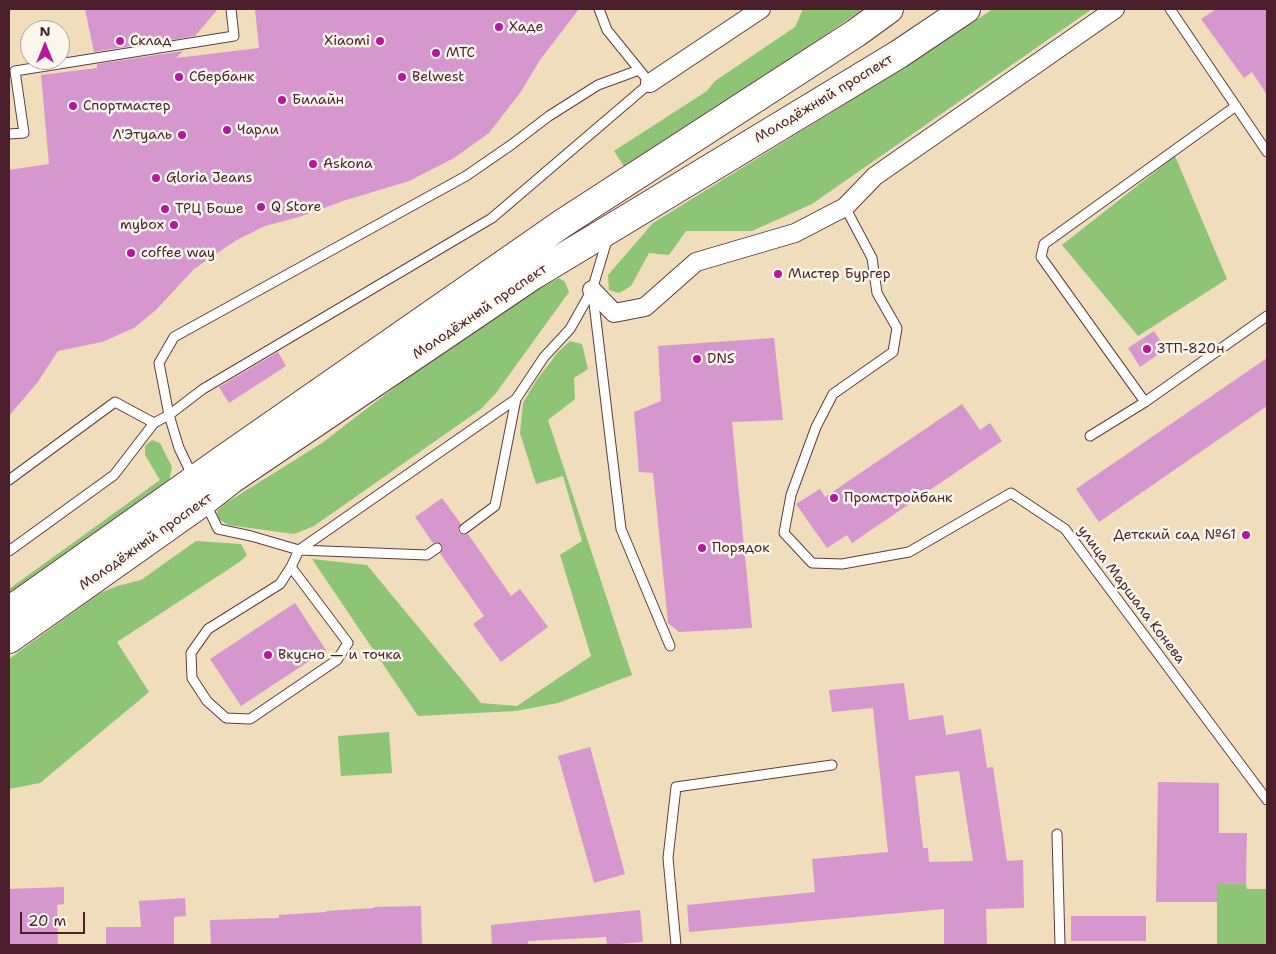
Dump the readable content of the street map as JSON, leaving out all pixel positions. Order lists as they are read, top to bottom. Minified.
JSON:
{"streets":{"main road":["Молодёжный проспект"],"lane":["улица Маршала Конева"]},"places":["Хаде","Склад","Xiaomi","МТС","Сбербанк","Belwest","Билайн","Спортмастер","Чарли","Л'Этуаль","Askona","Gloria Jeans","Q Store","ТРЦ Боше","mybox","coffee way","Мистер Бургер","ЗТП-820н","DNS","Промстройбанк","Детский сад №61","Порядок","Вкусно — и точка"],"scale_bar":"20 m","north":"top"}
